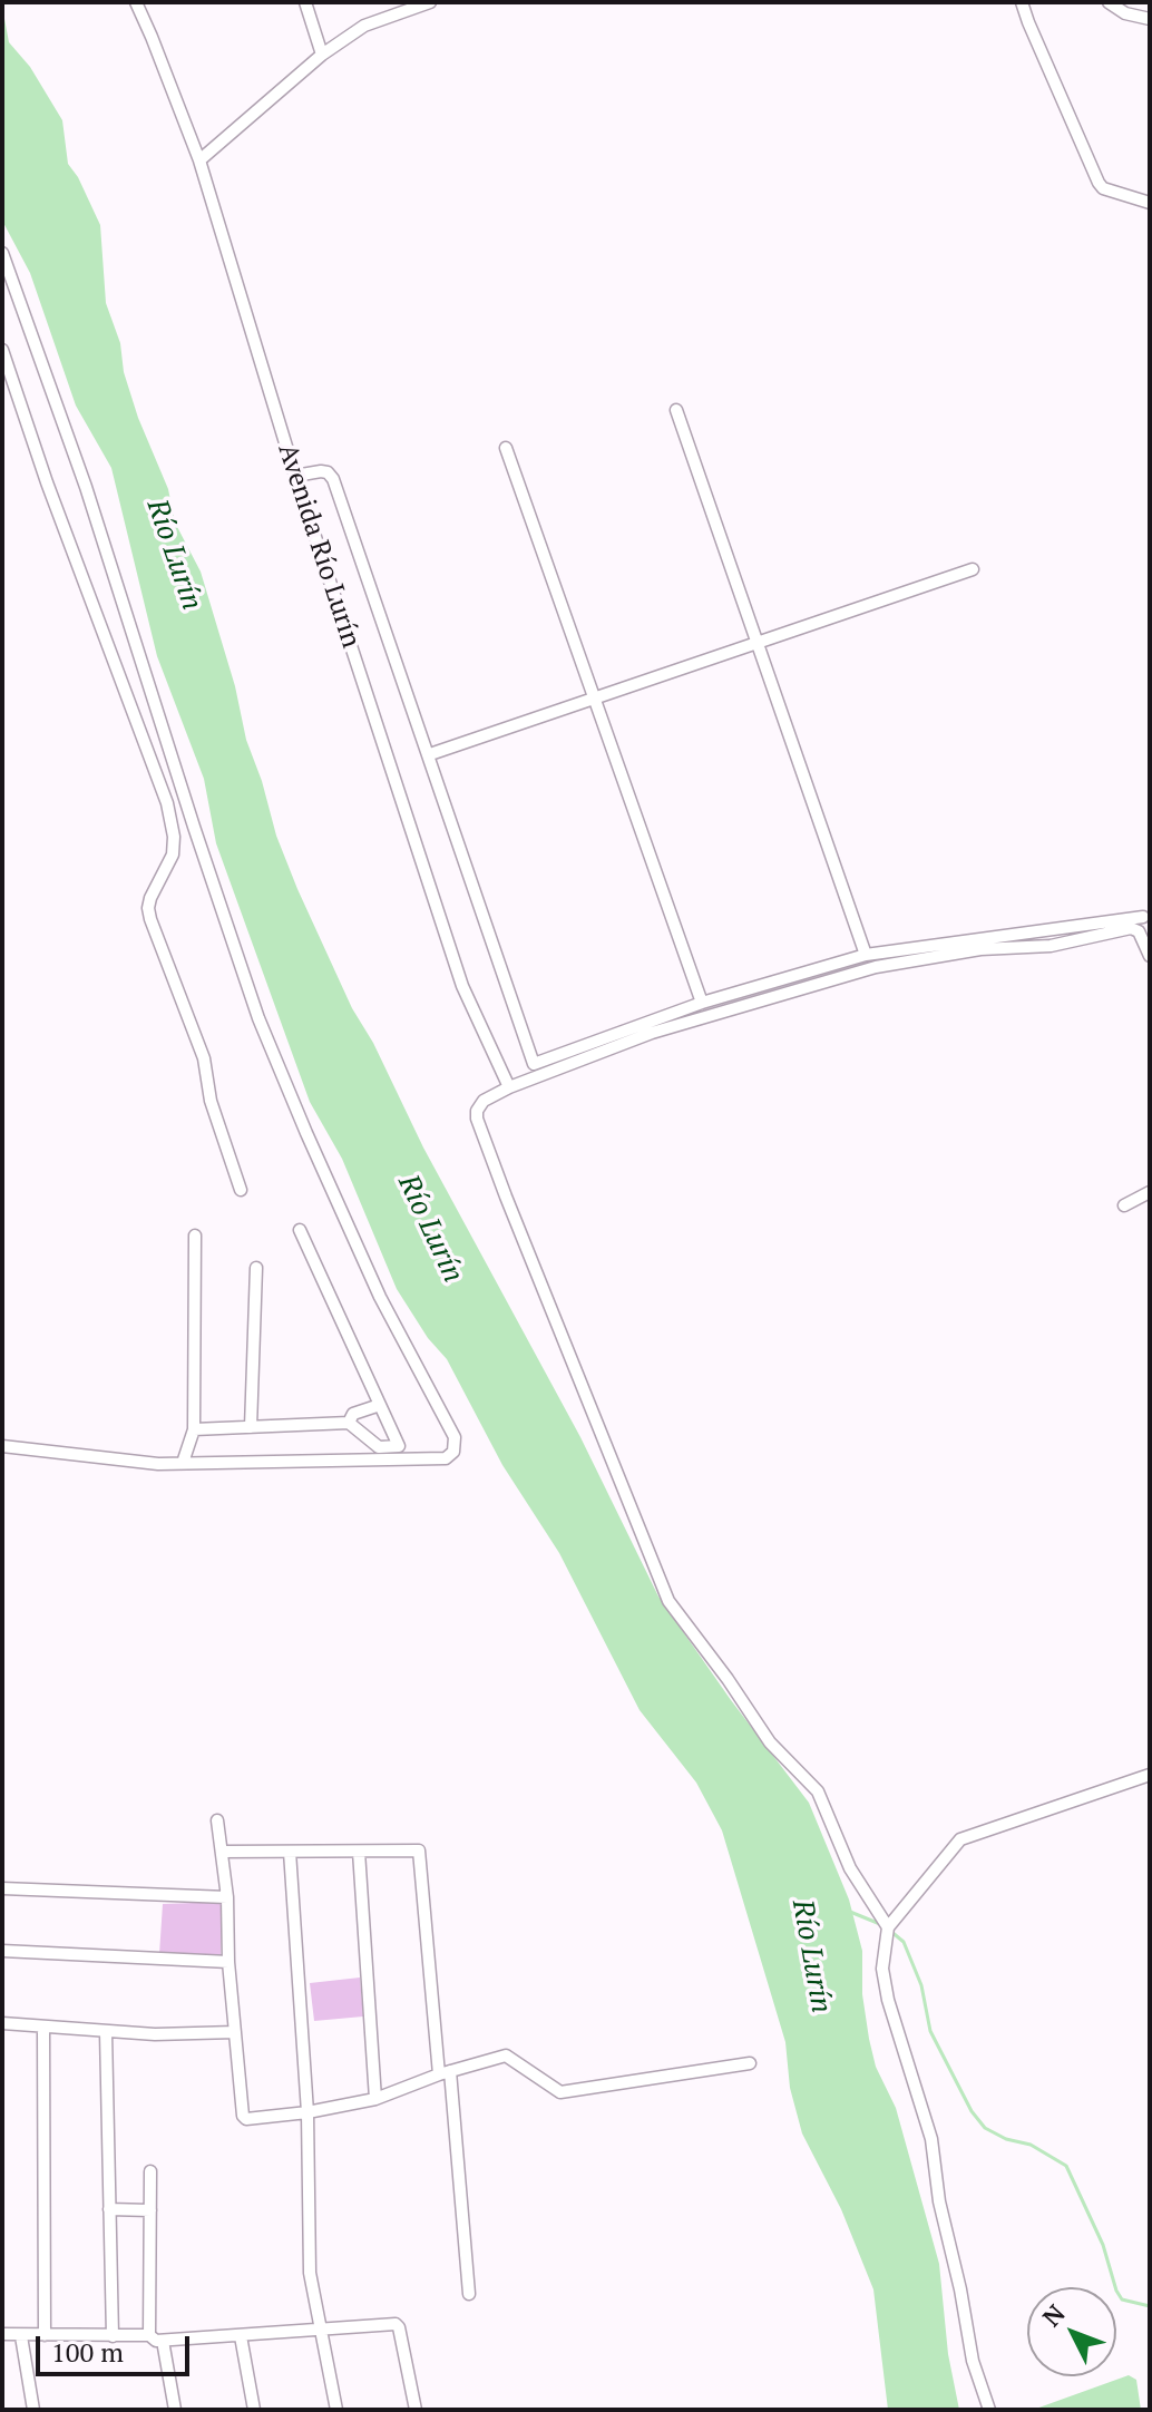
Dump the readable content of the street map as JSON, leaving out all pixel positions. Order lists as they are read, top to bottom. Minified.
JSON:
{"streets":{"street":["Avenida Río Lurín"]},"water":["Río Lurín"],"scale_bar":"100 m","north":"top left"}
